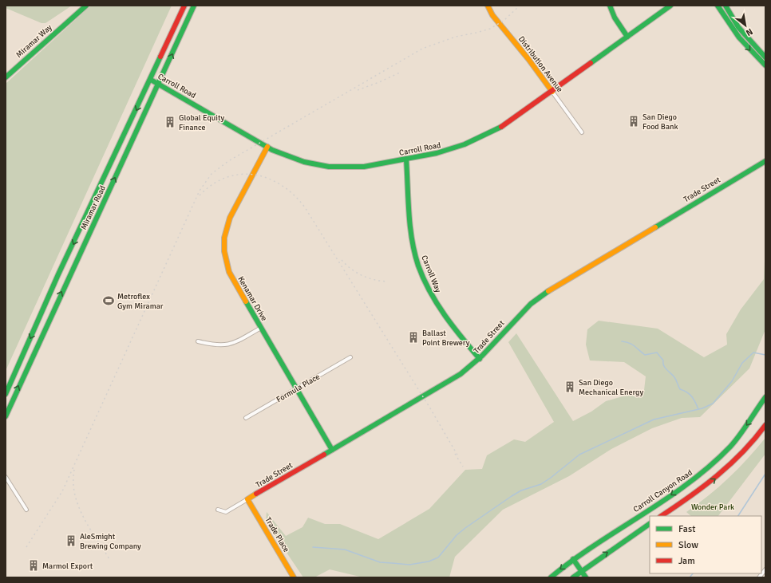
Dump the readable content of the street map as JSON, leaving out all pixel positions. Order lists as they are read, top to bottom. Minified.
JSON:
{"streets":{"main road":["Miramar Way","Distribution Avenue","Carroll Road","Trade Street","Miramar Road","Carroll Way","Kenamar Drive","Carroll Canyon Road","Trade Place"],"street":["Formula Place"]},"crossings":[["Distribution Avenue","Carroll Road"],["Carroll Road","Miramar Road"],["Carroll Road","Carroll Way"],["Carroll Road","Kenamar Drive"],["Trade Street","Carroll Way"],["Trade Street","Kenamar Drive"],["Trade Street","Trade Place"],["Kenamar Drive","Formula Place"]],"parks":["Wonder Park"],"places":{"building":["San Diego Food Bank","Global Equity Finance","Ballast Point Brewery","San Diego Mechanical Energy","AleSmight Brewing Company","Marmol Export"],"sports":["Metroflex Gym Miramar"]},"legend":["Fast","Slow","Jam"],"north":"bottom right"}
